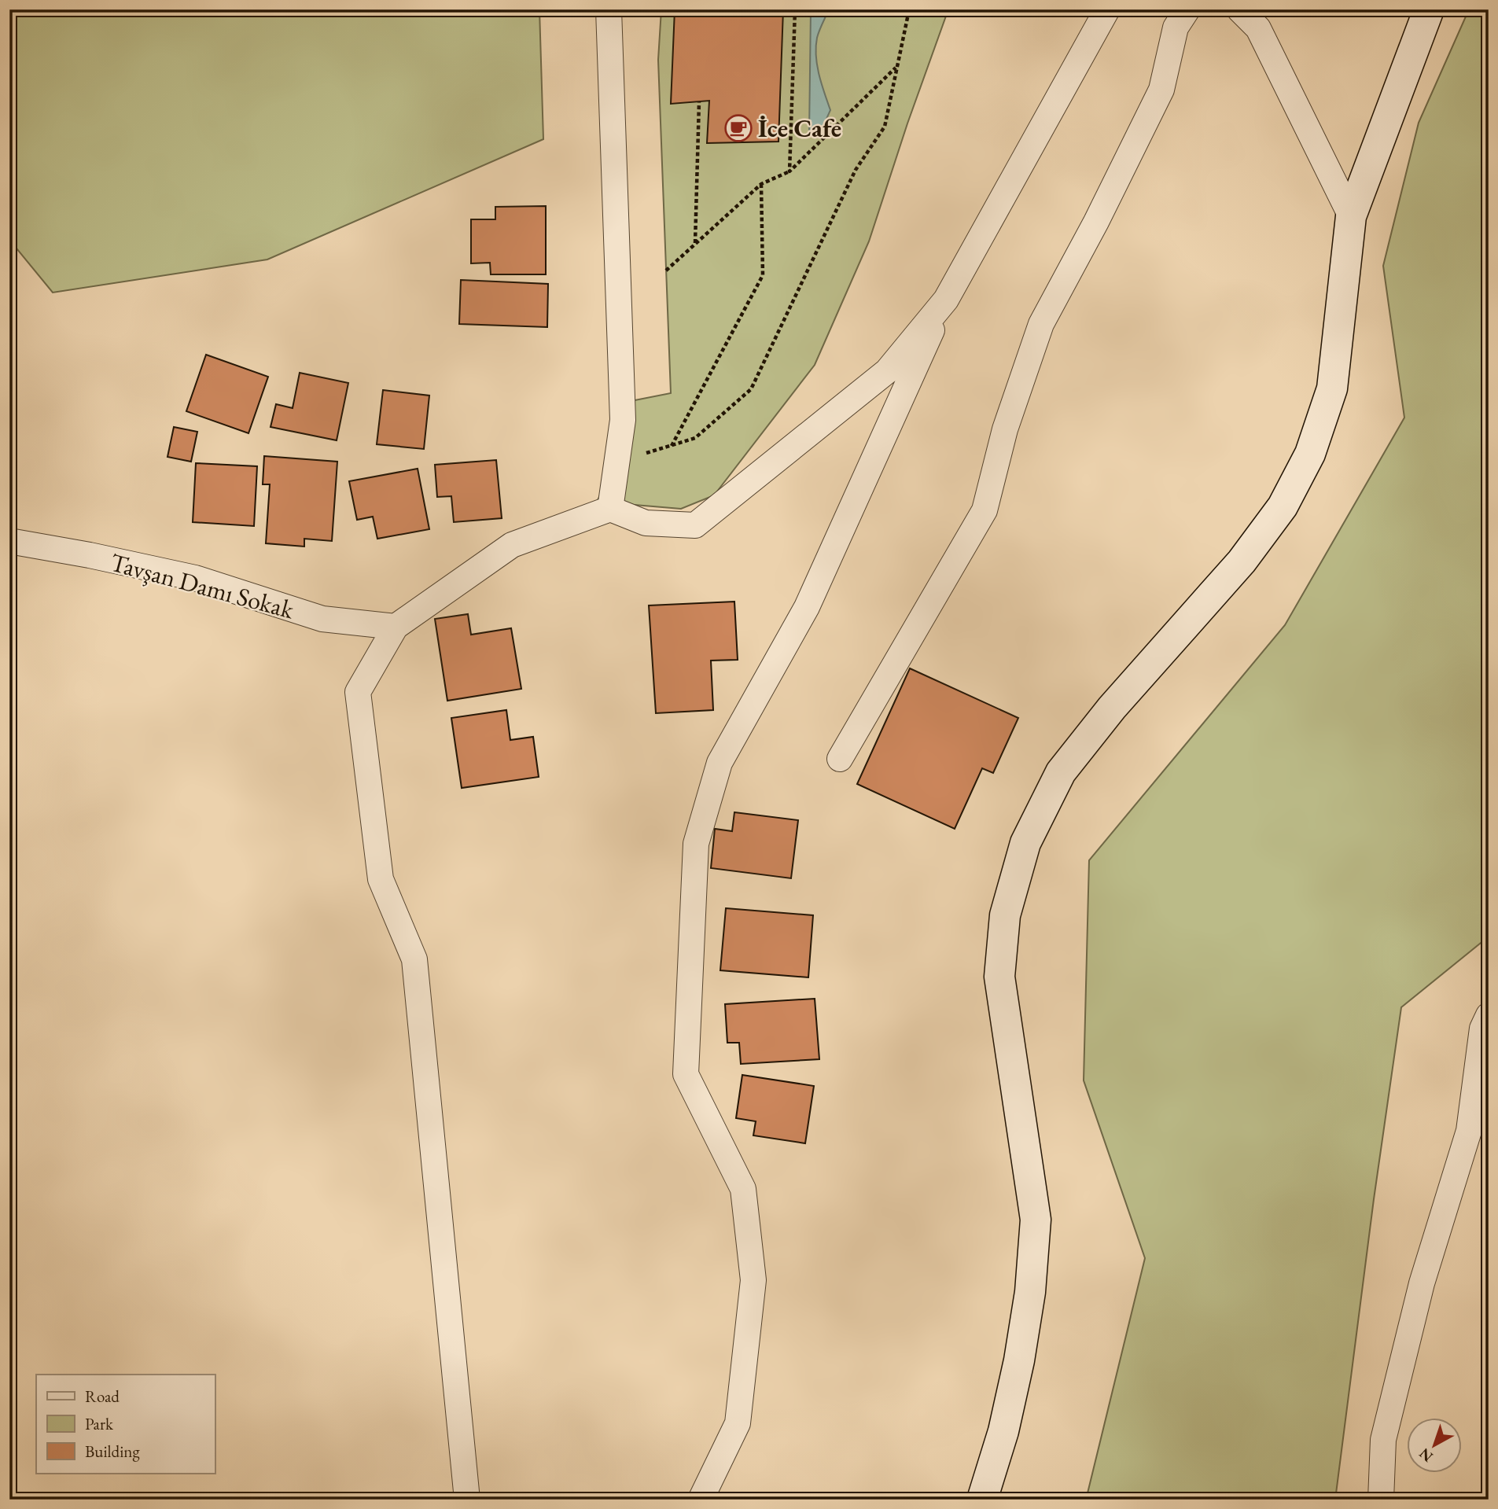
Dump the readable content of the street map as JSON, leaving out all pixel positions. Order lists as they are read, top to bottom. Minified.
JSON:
{"streets":{"street":["Tavşan Damı Sokak"]},"places":{"cafe":["İce Cafe"]},"legend":["Road","Park","Building"],"north":"bottom left"}
